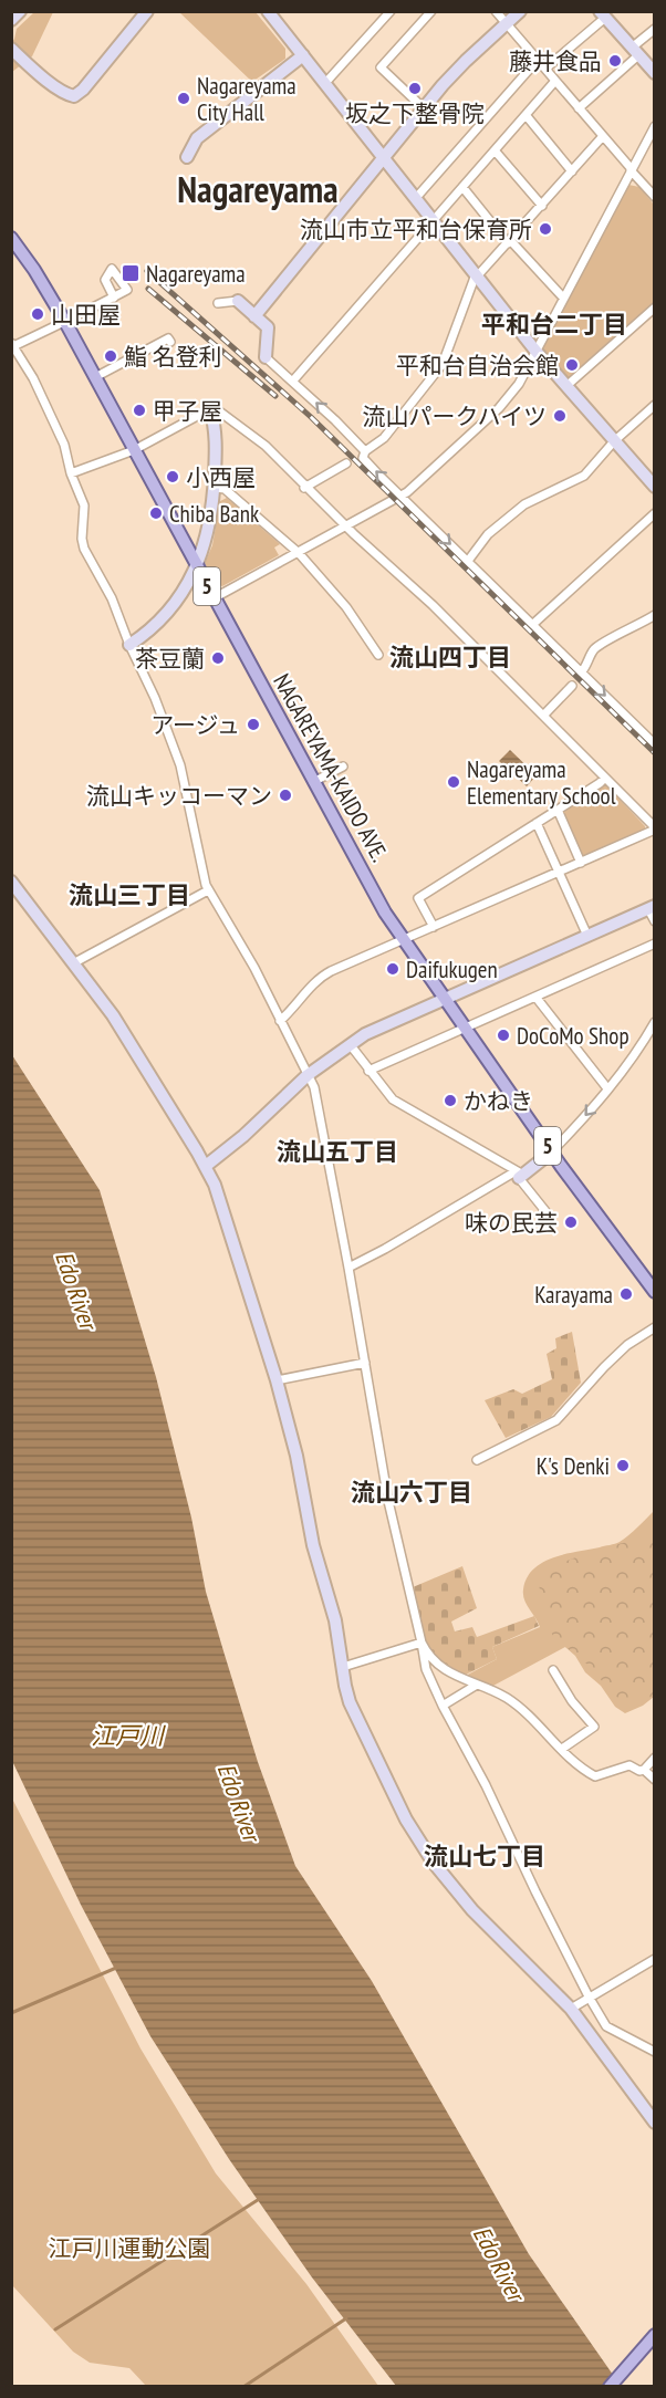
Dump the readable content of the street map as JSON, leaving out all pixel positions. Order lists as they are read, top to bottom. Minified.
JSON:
{"streets":{"main road":["5","NAGAREYAMA-KAIDO AVE."]},"districts":["Nagareyama","平和台二丁目","流山四丁目","流山三丁目","流山五丁目","流山六丁目","流山七丁目"],"water":["Edo River","江戸川"],"parks":["江戸川運動公園"],"places":{"other":["藤井食品","坂之下整骨院","Nagareyama City Hall","流山市立平和台保育所","山田屋","鮨 名登利","平和台自治会館","甲子屋","流山パークハイツ","小西屋","Chiba Bank","茶豆蘭","アージュ","Nagareyama Elementary School","流山キッコーマン","Daifukugen","DoCoMo Shop","かねき","味の民芸","Karayama","K's Denki"],"transit":["Nagareyama"]}}
